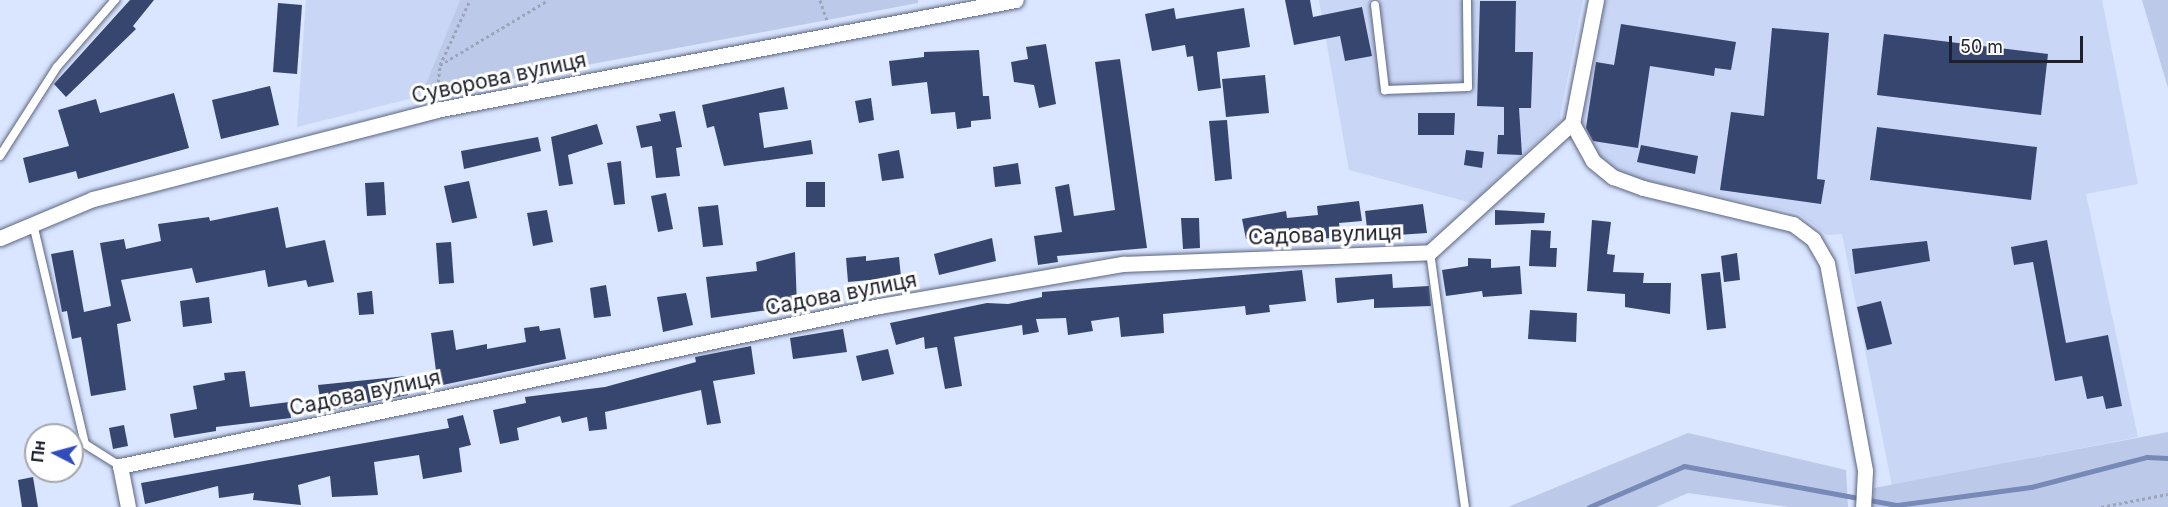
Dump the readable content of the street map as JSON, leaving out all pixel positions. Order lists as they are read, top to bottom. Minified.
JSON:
{"streets":{"street":["Суворова вулиця","Садова вулиця"]},"scale_bar":"50 m","north":"left"}
